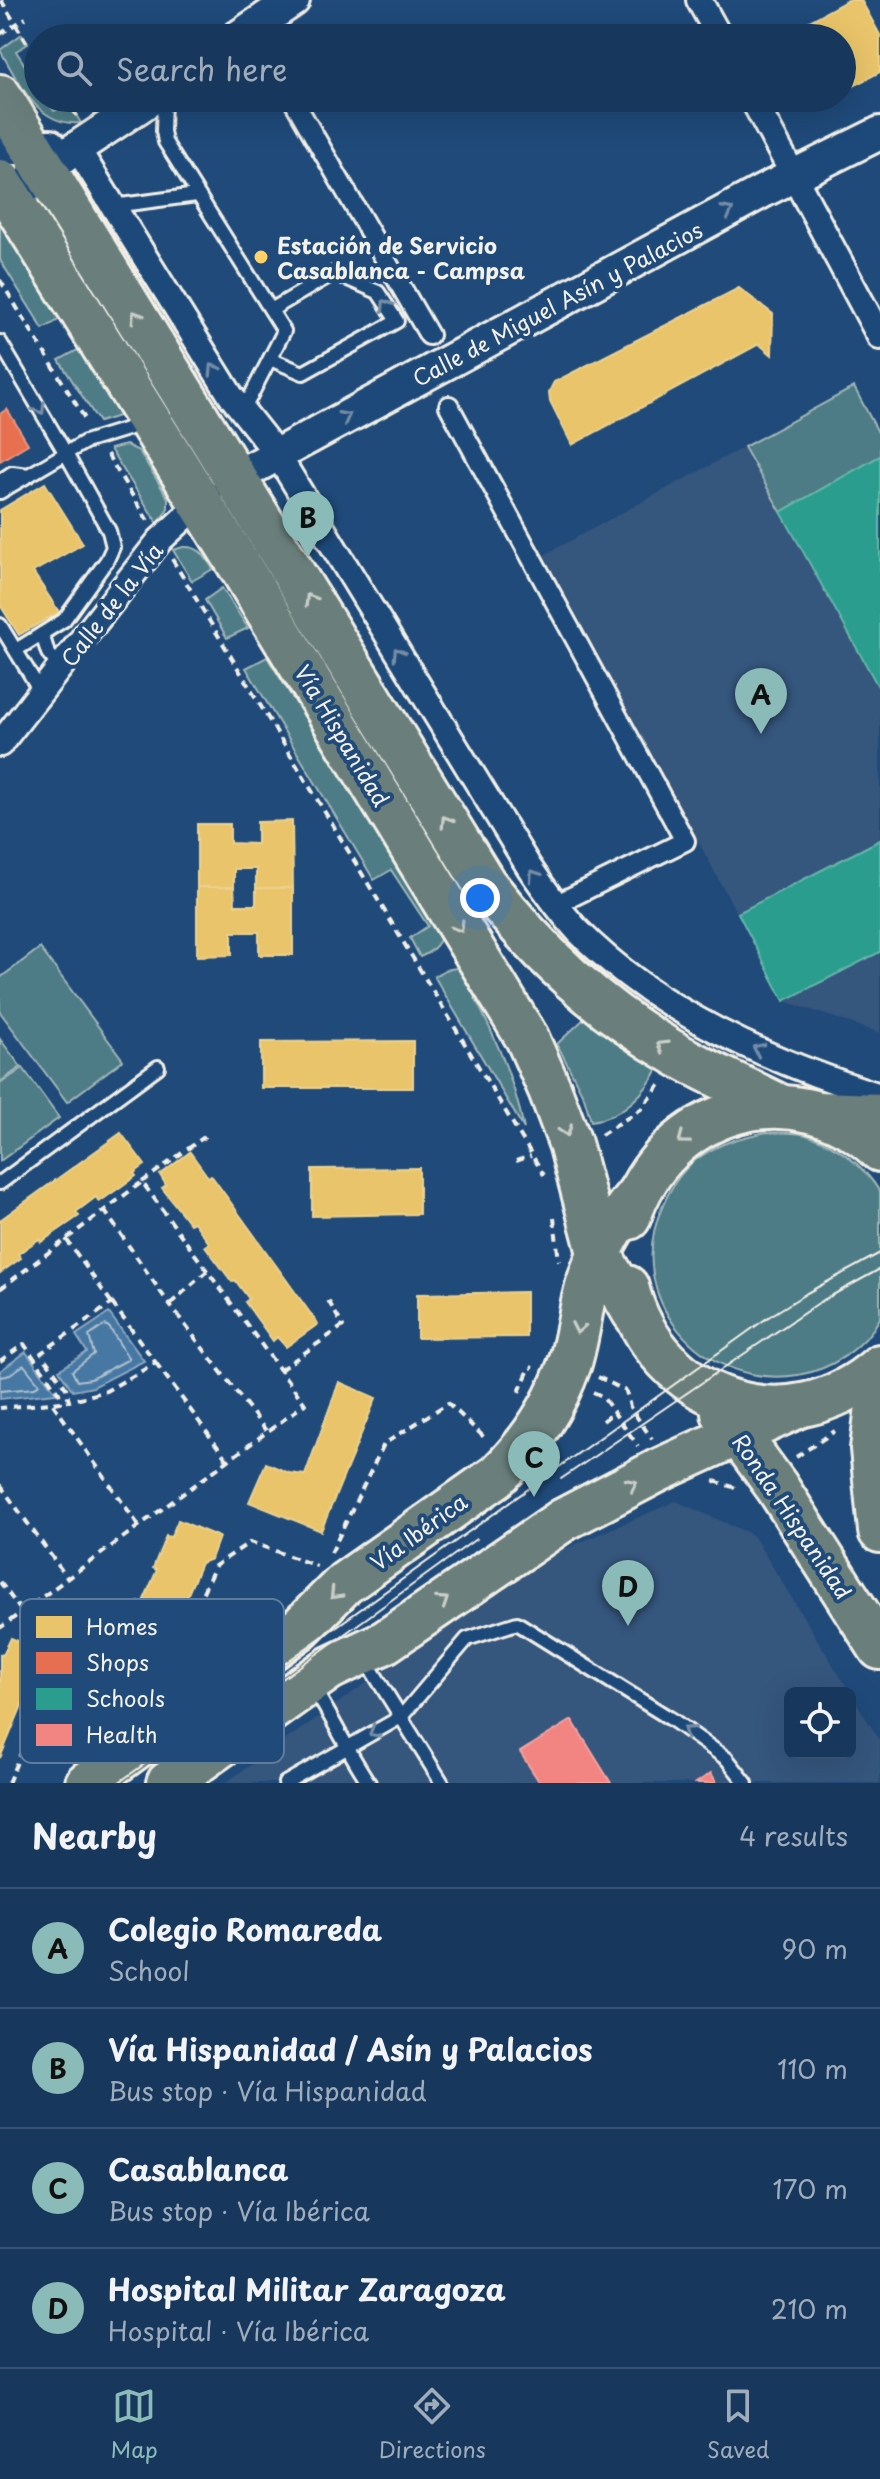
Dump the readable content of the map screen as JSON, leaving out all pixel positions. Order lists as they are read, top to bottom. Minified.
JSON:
{"streets":{"highway":["Vía Hispanidad","Ronda Hispanidad","Vía Ibérica"],"street":["Calle de Miguel Asín y Palacios","Calle de la Vía"]},"crossings":[["Calle de Miguel Asín y Palacios","Calle de la Vía"],["Calle de Miguel Asín y Palacios","Vía Hispanidad"],["Calle de la Vía","Vía Hispanidad"],["Vía Hispanidad","Ronda Hispanidad"],["Vía Hispanidad","Vía Ibérica"]],"one_way":["Calle de Miguel Asín y Palacios"],"places":["Estación de Servicio Casablanca - Campsa"],"legend":["Homes","Shops","Schools","Health"],"page":{"search":"Search here","pins":["B","A","C","D"],"heading":["Nearby","4 results"],"list":[{"mark":"A","name":"Colegio Romareda","note":"School","value":"90 m"},{"mark":"B","name":"Vía Hispanidad / Asín y Palacios","note":"Bus stop · Vía Hispanidad","value":"110 m"},{"mark":"C","name":"Casablanca","note":"Bus stop · Vía Ibérica","value":"170 m"},{"mark":"D","name":"Hospital Militar Zaragoza","note":"Hospital · Vía Ibérica","value":"210 m"}],"nav":["Map","Directions","Saved"]}}
